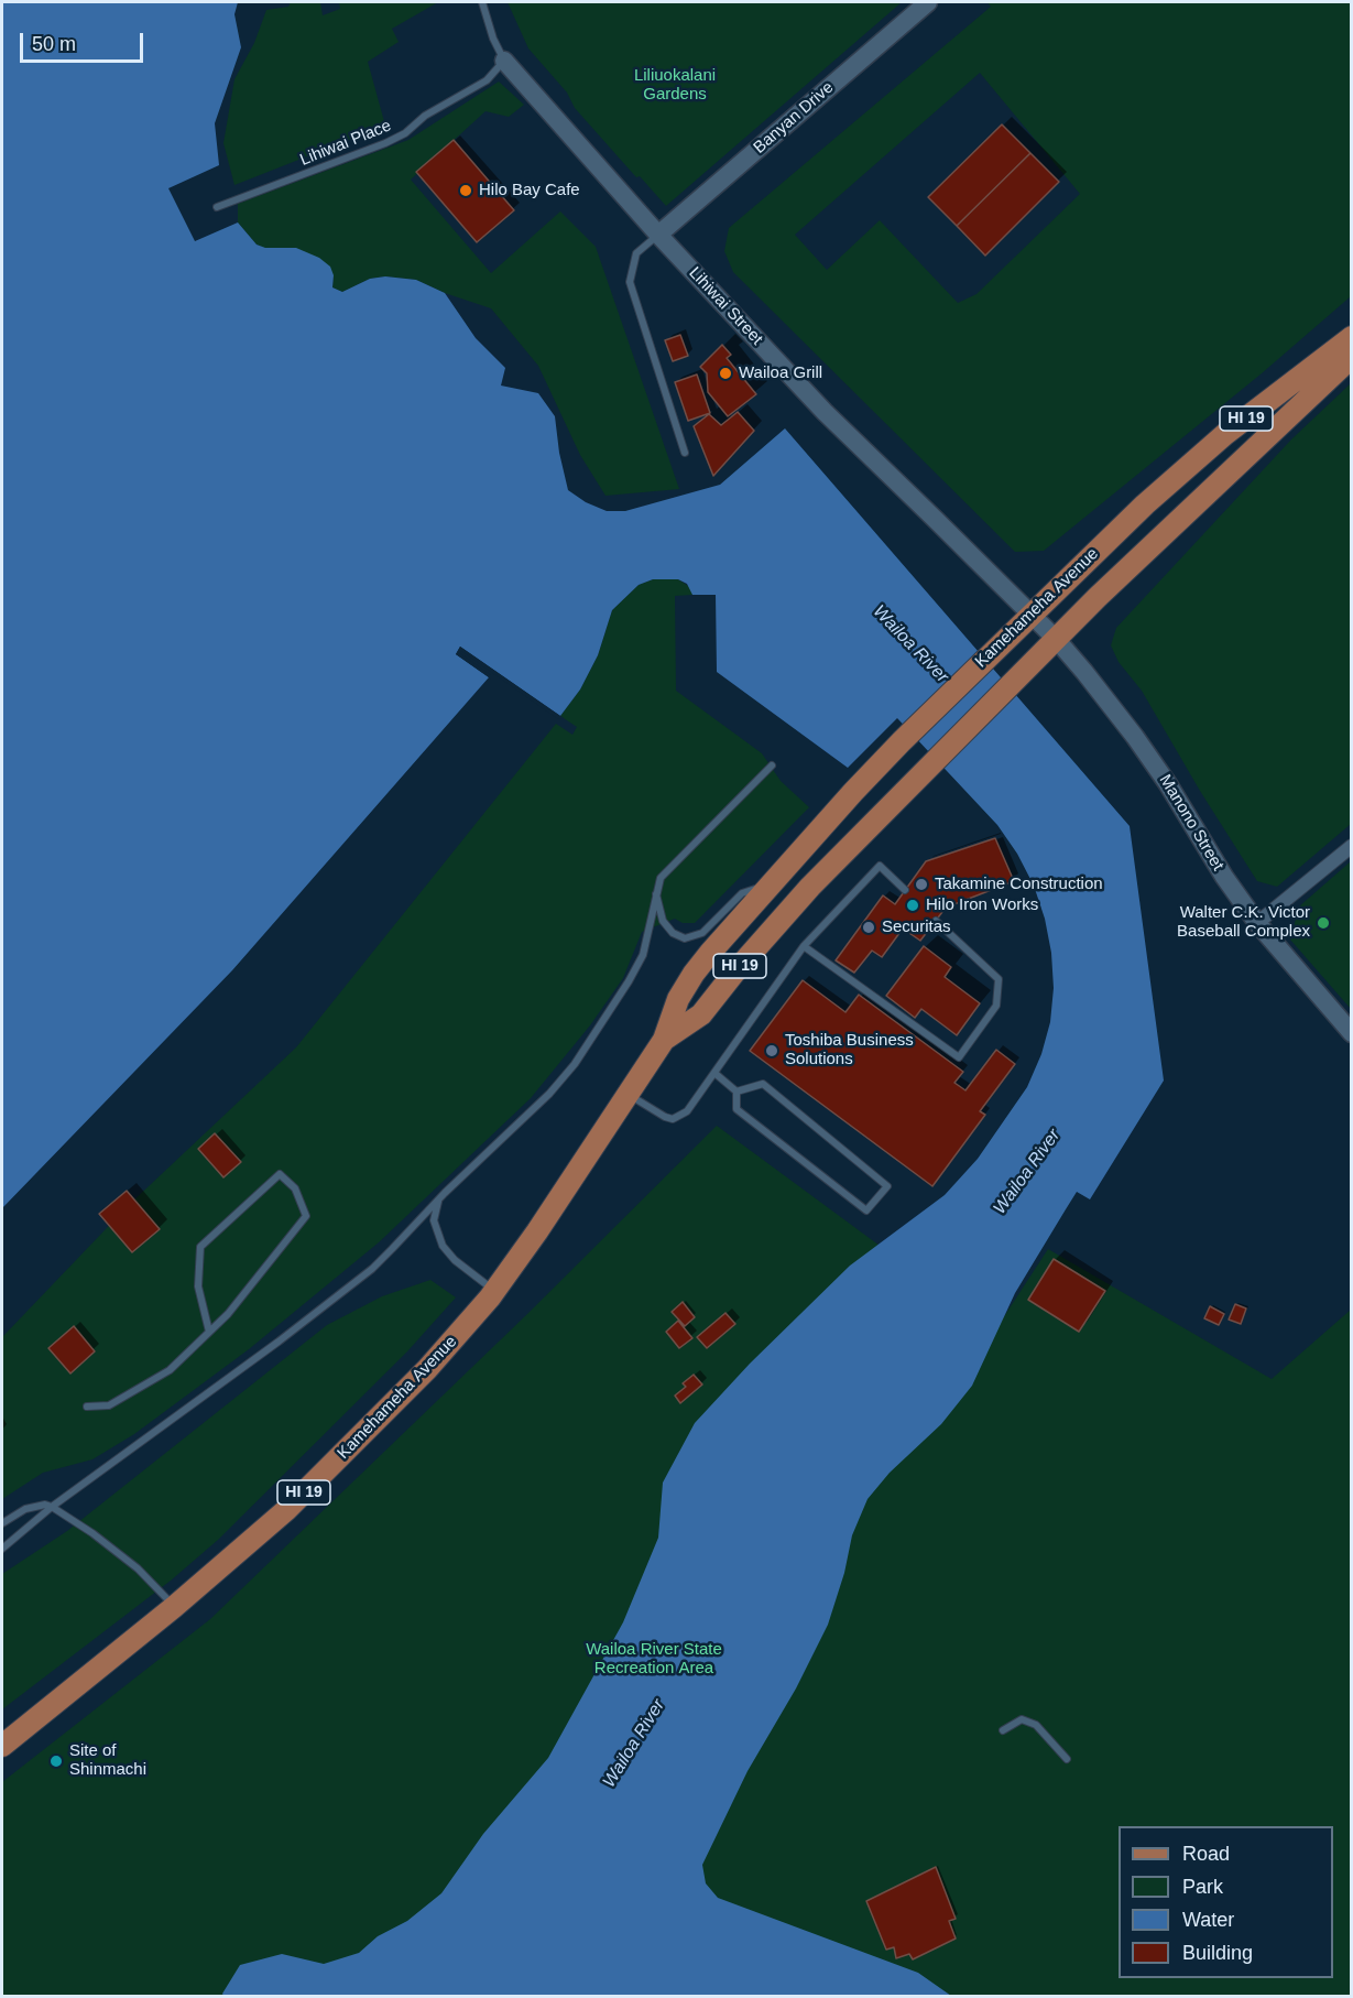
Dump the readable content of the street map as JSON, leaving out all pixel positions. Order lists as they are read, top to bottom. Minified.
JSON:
{"streets":{"main road":["HI 19","Kamehameha Avenue"],"street":["Banyan Drive","Lihiwai Street","Manono Street"],"lane":["Lihiwai Place"]},"crossings":[["Banyan Drive","Lihiwai Street"],["Lihiwai Place","Lihiwai Street"],["Lihiwai Street","Kamehameha Avenue"],["Lihiwai Street","Manono Street"],["Kamehameha Avenue","Manono Street"]],"water":["Wailoa River"],"parks":["Liliuokalani Gardens","Wailoa River State Recreation Area"],"places":["Hilo Bay Cafe","Wailoa Grill","Takamine Construction","Hilo Iron Works","Walter C.K. Victor Baseball Complex","Securitas","Toshiba Business Solutions","Site of Shinmachi"],"legend":["Road","Park","Water","Building"],"scale_bar":"50 m"}
